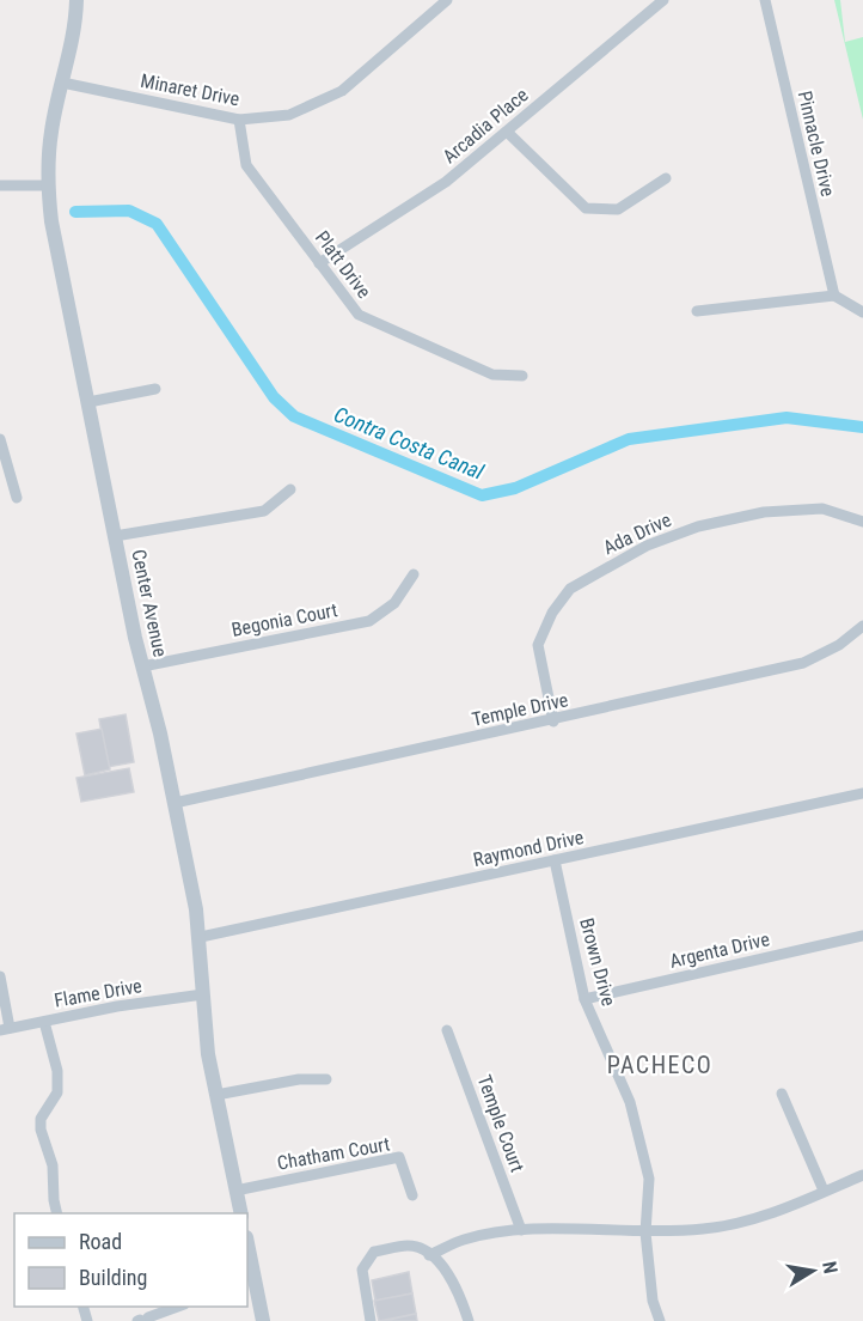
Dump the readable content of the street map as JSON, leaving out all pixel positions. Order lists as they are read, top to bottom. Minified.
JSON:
{"streets":{"street":["Minaret Drive","Arcadia Place","Pinnacle Drive","Platt Drive","Ada Drive","Center Avenue","Begonia Court","Temple Drive","Raymond Drive","Argenta Drive","Brown Drive","Flame Drive","Temple Court","Chatham Court"]},"crossings":[["Minaret Drive","Platt Drive"],["Minaret Drive","Center Avenue"],["Arcadia Place","Platt Drive"],["Ada Drive","Temple Drive"],["Center Avenue","Begonia Court"],["Center Avenue","Temple Drive"],["Center Avenue","Raymond Drive"],["Center Avenue","Flame Drive"],["Center Avenue","Chatham Court"],["Raymond Drive","Brown Drive"],["Argenta Drive","Brown Drive"]],"districts":["PACHECO"],"water":["Contra Costa Canal"],"legend":["Road","Building"],"north":"right"}
